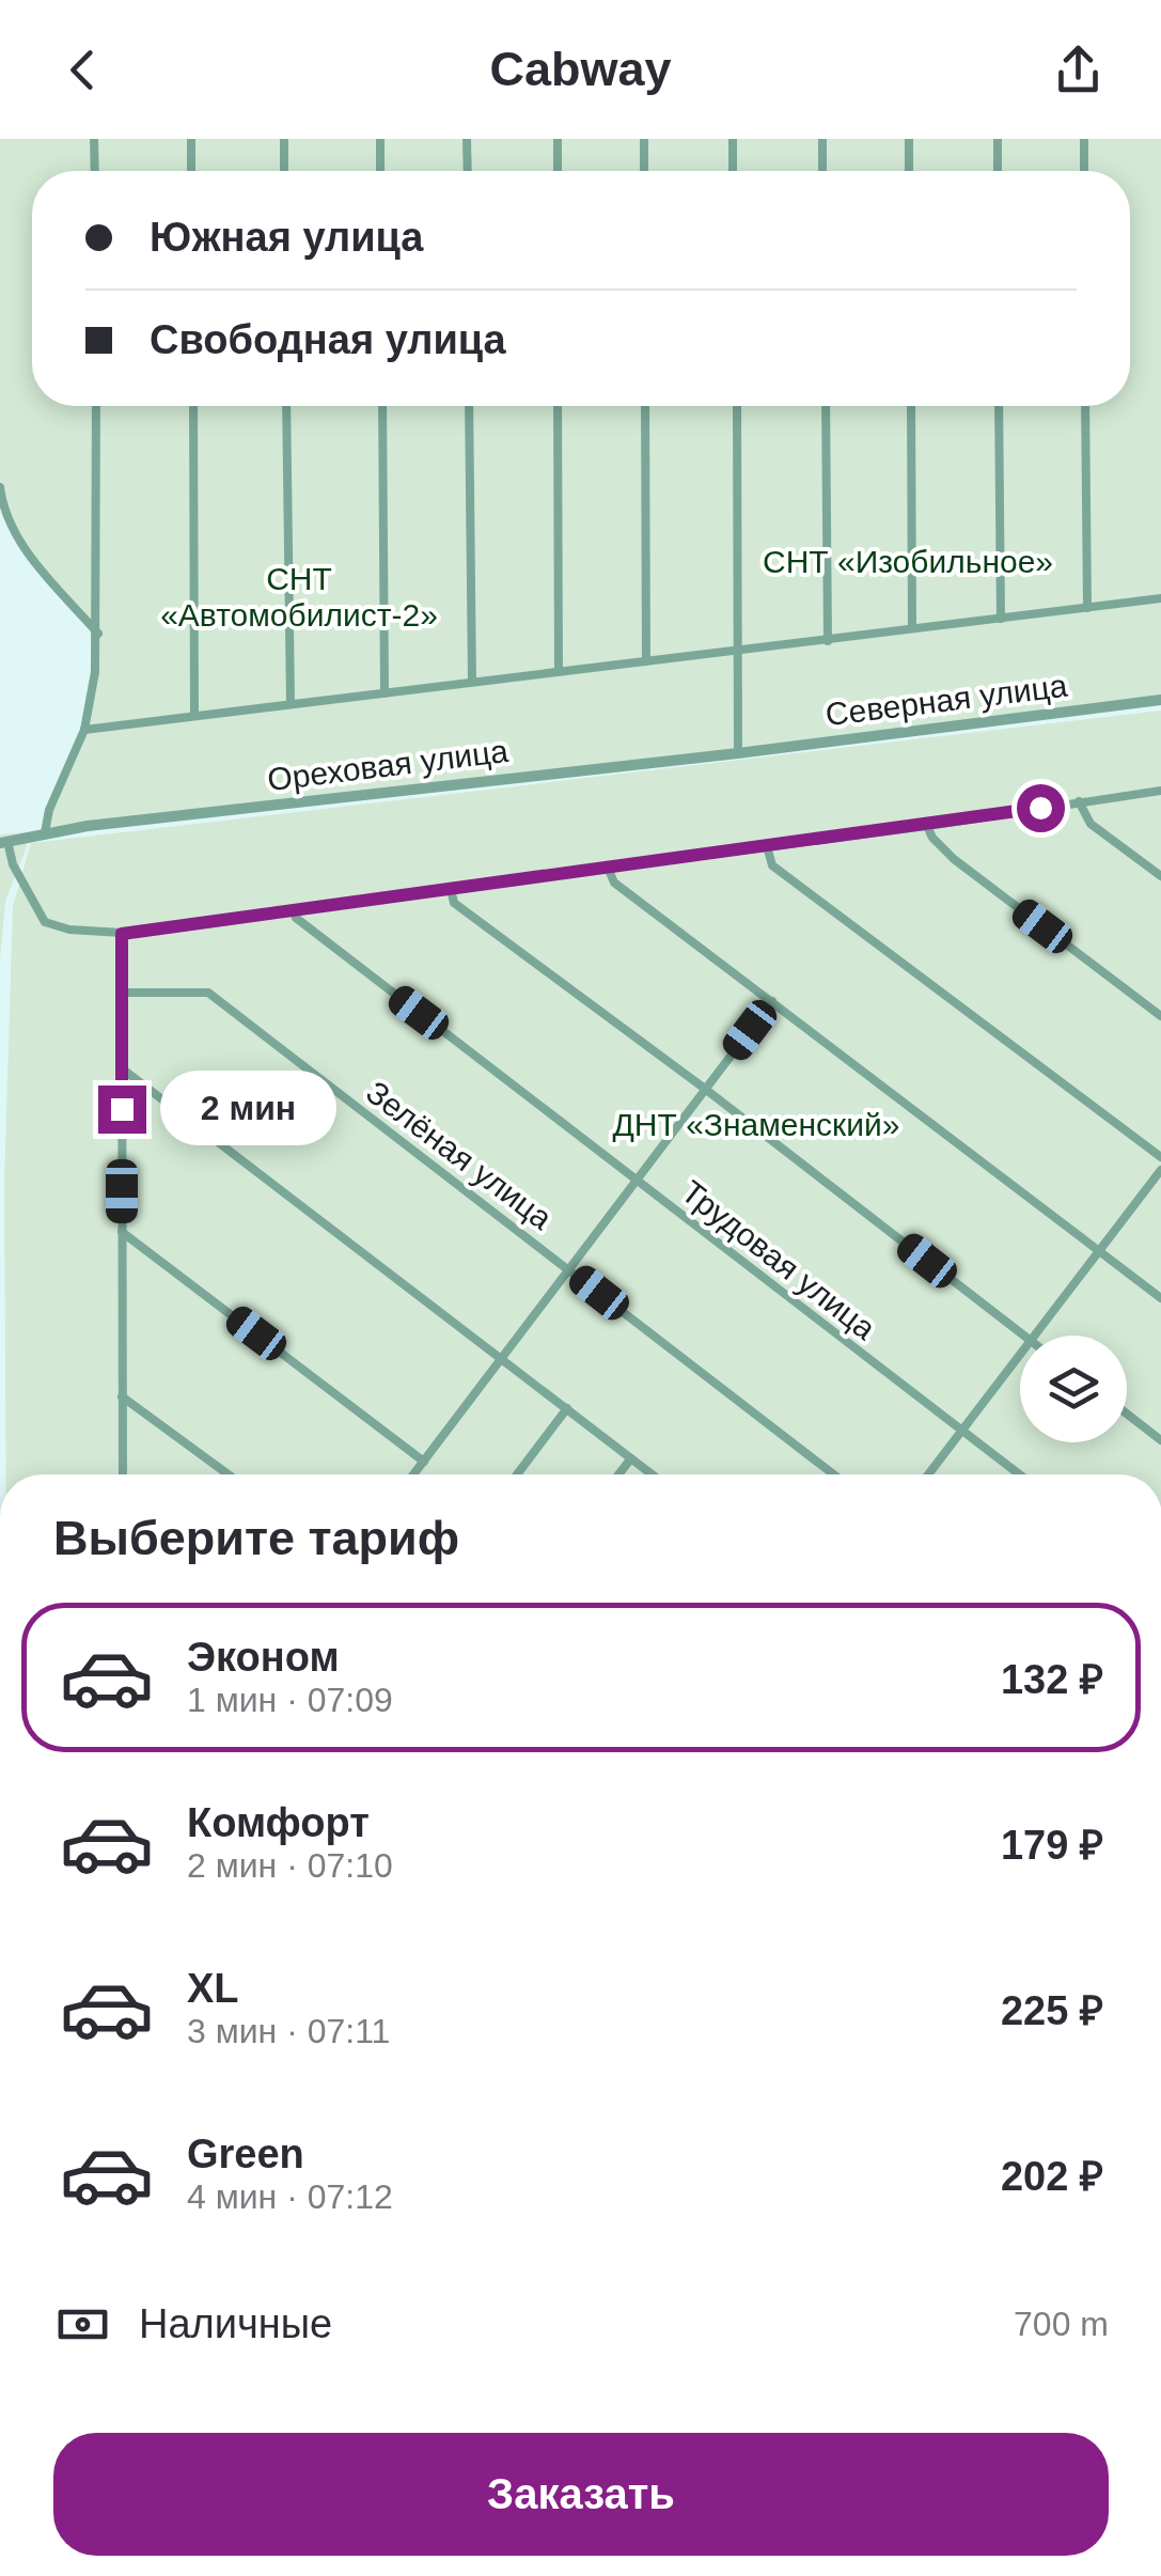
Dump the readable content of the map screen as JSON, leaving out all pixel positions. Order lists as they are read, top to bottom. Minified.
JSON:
{"streets":{"street":["Северная улица","Ореховая улица","Зелёная улица","Трудовая улица"]},"crossings":[["Северная улица","Ореховая улица"]],"parks":["СНТ «Изобильное»","СНТ «Автомобилист-2»","ДНТ «Знаменский»"],"page":{"header":"Cabway","banner":["Южная улица","Свободная улица"],"bubble":"2 мин","heading":"Выберите тариф","list":[{"name":"Эконом","note":"1 мин · 07:09","value":"132 ₽"},{"name":"Комфорт","note":"2 мин · 07:10","value":"179 ₽"},{"name":"XL","note":"3 мин · 07:11","value":"225 ₽"},{"name":"Green","note":"4 мин · 07:12","value":"202 ₽"}],"pay":["Наличные","700 m"],"buttons":"Заказать"}}
